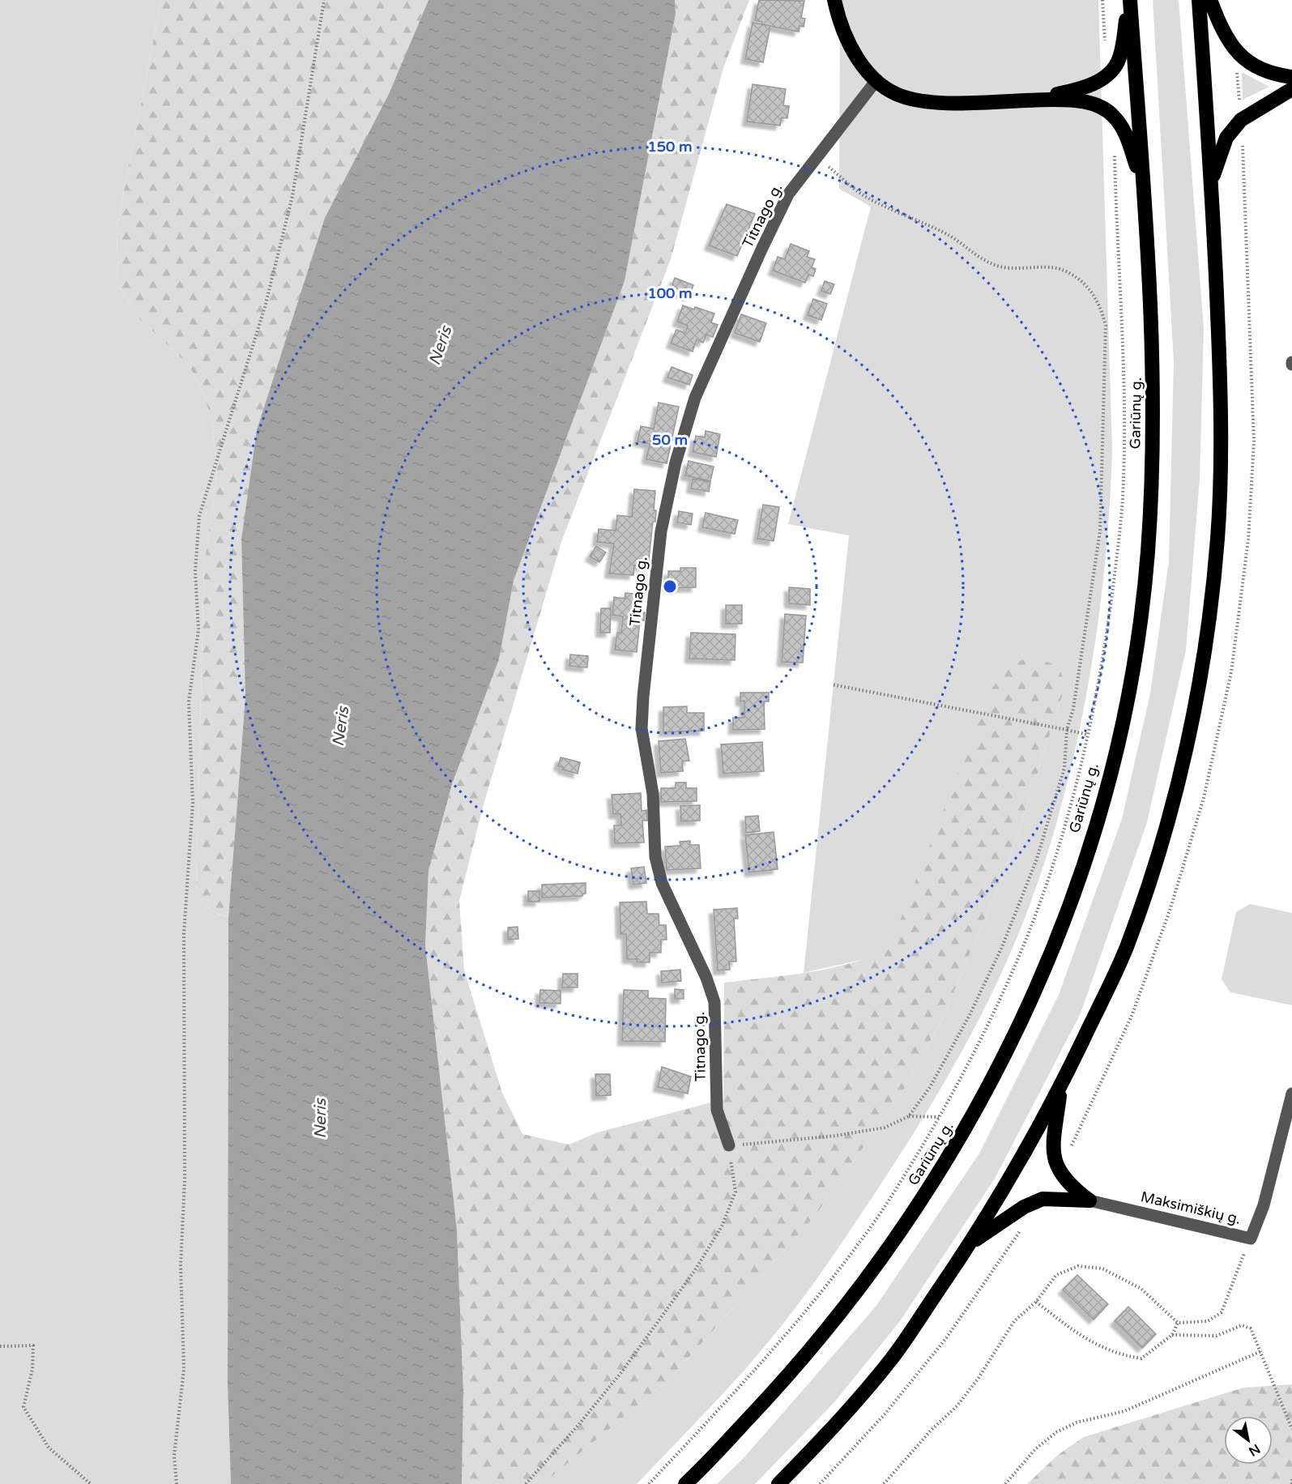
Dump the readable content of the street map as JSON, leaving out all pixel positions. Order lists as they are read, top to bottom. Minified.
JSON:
{"streets":{"highway":["Gariūnų g."],"street":["Titnago g.","Maksimiškių g."]},"water":["Neris"],"north":"bottom right","rings":["150 m","100 m","50 m"]}
